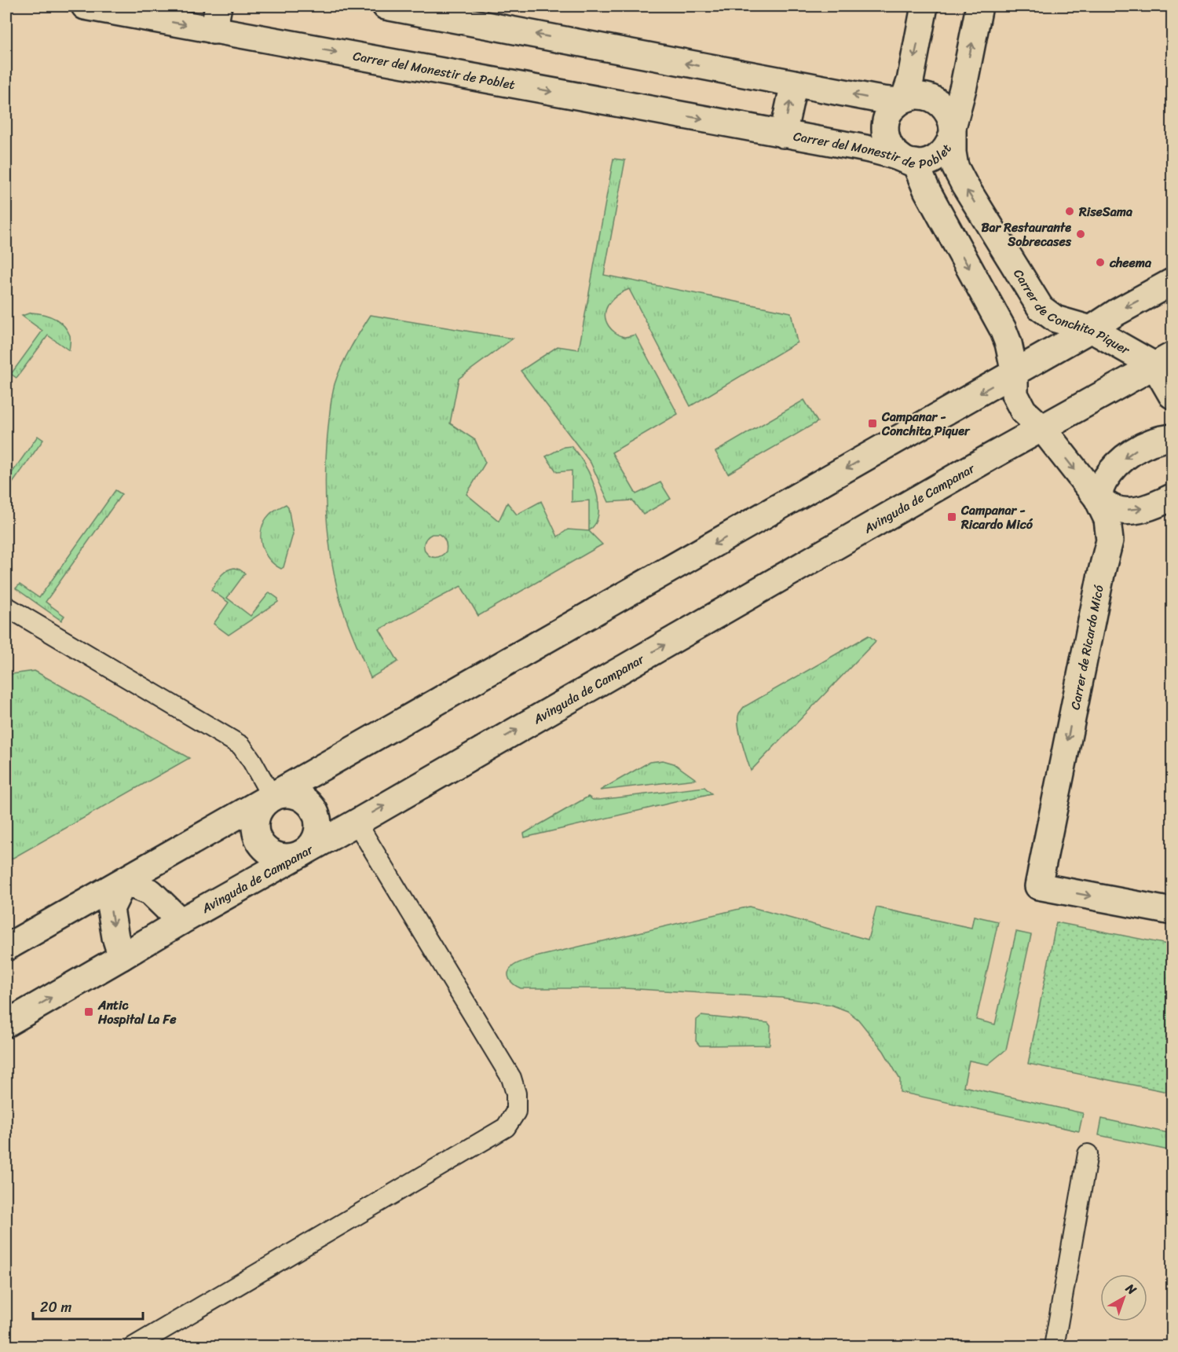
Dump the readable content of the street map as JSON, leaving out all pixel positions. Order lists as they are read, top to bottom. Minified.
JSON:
{"streets":{"street":["Carrer del Monestir de Poblet","Carrer de Conchita Piquer","Avinguda de Campanar","Carrer de Ricardo Micó"]},"crossings":[["Carrer del Monestir de Poblet","Carrer de Conchita Piquer"],["Carrer de Conchita Piquer","Avinguda de Campanar"],["Avinguda de Campanar","Carrer de Ricardo Micó"]],"one_way":["Carrer de Ricardo Micó"],"places":{"other":["RiseSama","Bar Restaurante Sobrecases","cheema"],"transit":["Campanar - Conchita Piquer","Campanar - Ricardo Micó","Antic Hospital La Fe"]},"scale_bar":"20 m","north":"top right"}
